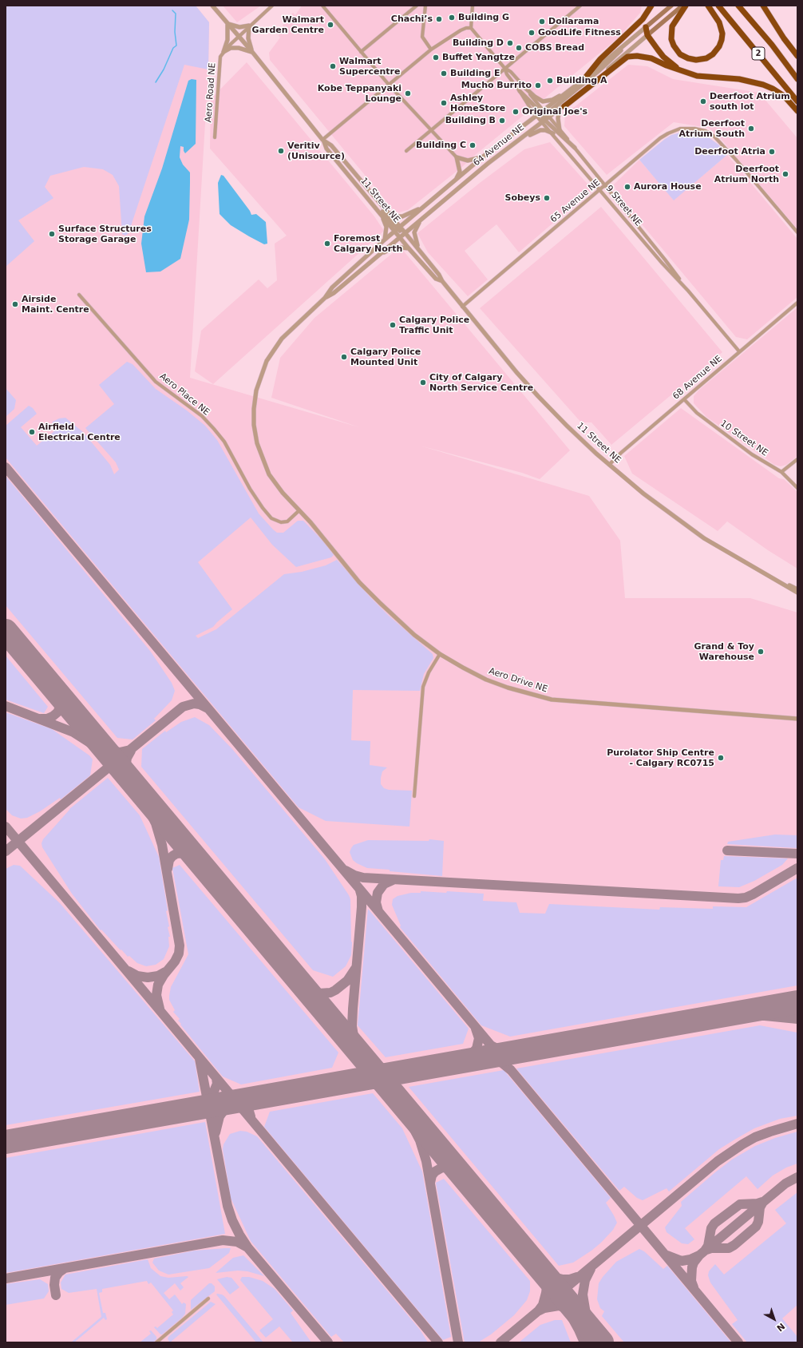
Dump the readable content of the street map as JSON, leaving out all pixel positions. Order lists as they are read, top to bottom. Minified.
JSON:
{"streets":{"highway":["2"],"main road":["64 Avenue NE"],"street":["Aero Road NE","11 Street NE","65 Avenue NE","9 Street NE","68 Avenue NE","Aero Place NE","10 Street NE","Aero Drive NE"]},"crossings":[["Aero Road NE","11 Street NE"],["64 Avenue NE","11 Street NE"],["64 Avenue NE","9 Street NE"],["64 Avenue NE","Aero Place NE"],["64 Avenue NE","Aero Drive NE"],["11 Street NE","65 Avenue NE"],["11 Street NE","68 Avenue NE"],["65 Avenue NE","9 Street NE"],["9 Street NE","68 Avenue NE"],["68 Avenue NE","10 Street NE"],["Aero Place NE","Aero Drive NE"]],"places":["Building G","Chachi’s","Dollarama","Walmart Garden Centre","GoodLife Fitness","Building D","COBS Bread","Buffet Yangtze","Walmart Supercentre","Building E","Building A","Mucho Burrito","Kobe Teppanyaki Lounge","Deerfoot Atrium south lot","Ashley HomeStore","Original Joe's","Building B","Deerfoot Atrium South","Building C","Veritiv (Unisource)","Deerfoot Atria","Deerfoot Atrium North","Aurora House","Sobeys","Surface Structures Storage Garage","Foremost Calgary North","Airside Maint. Centre","Calgary Police Traffic Unit","Calgary Police Mounted Unit","City of Calgary North Service Centre","Airfield Electrical Centre","Grand & Toy Warehouse","Purolator Ship Centre - Calgary RC0715"],"north":"bottom right"}
